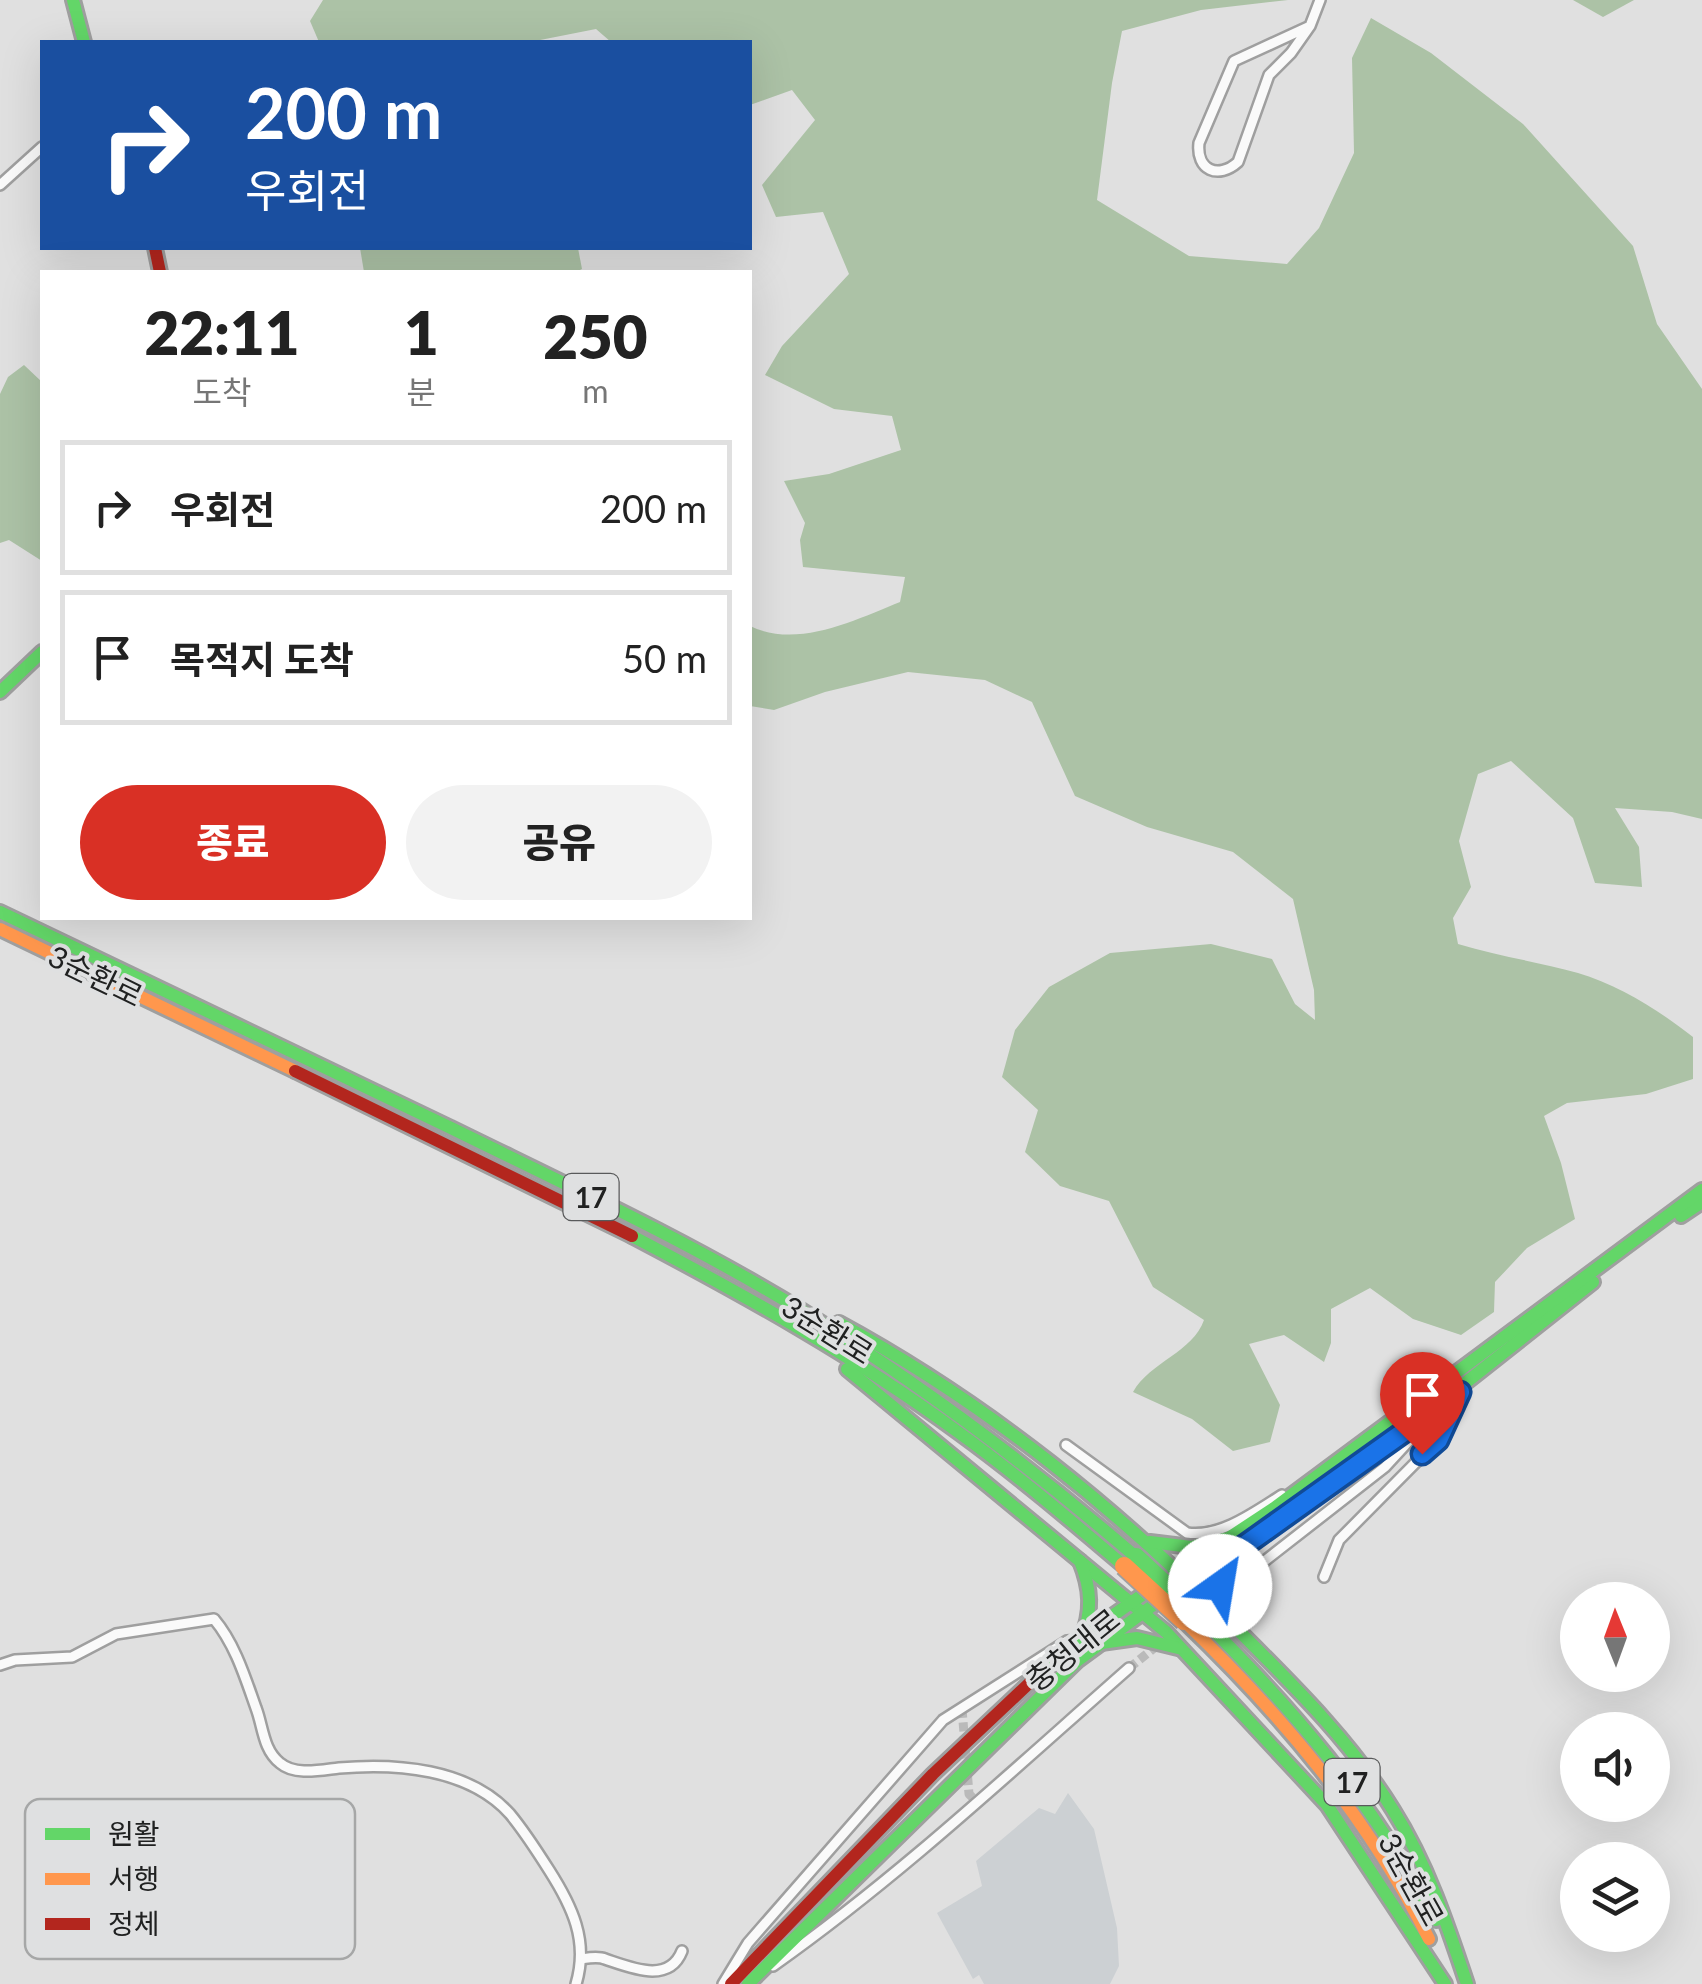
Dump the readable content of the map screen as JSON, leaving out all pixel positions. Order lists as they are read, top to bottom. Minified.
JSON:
{"streets":{"main road":["3순환로","17","충청대로"]},"legend":["원활","서행","정체"],"north":"top","page":{"turn":["200 m","우회전"],"eta":["22:11","도착","1","분","250","m"],"list":[{"name":"우회전","value":"200 m"},{"name":"목적지 도착","value":"50 m"}],"buttons":["종료","공유"]}}
